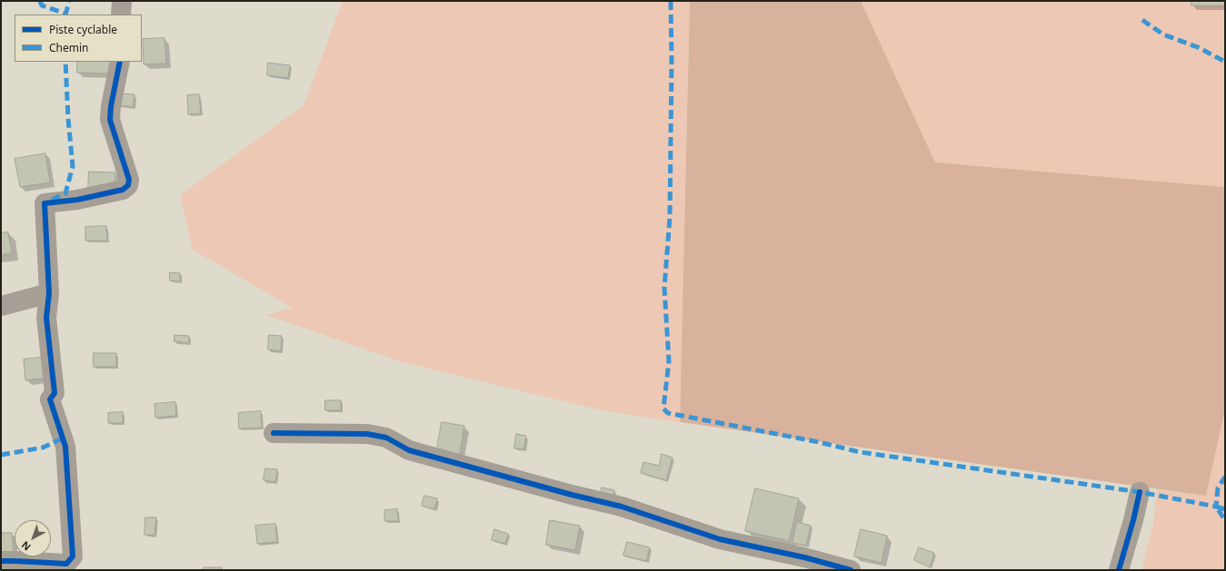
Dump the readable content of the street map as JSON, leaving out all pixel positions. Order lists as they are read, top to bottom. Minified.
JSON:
{"legend":["Piste cyclable","Chemin"],"north":"bottom left"}
